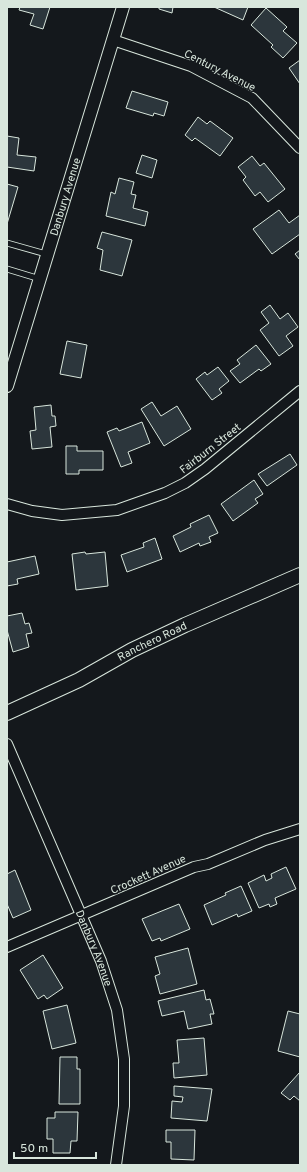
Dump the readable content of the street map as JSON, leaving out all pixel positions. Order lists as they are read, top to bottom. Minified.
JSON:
{"streets":{"main road":["Ranchero Road"],"street":["Century Avenue","Danbury Avenue","Fairburn Street","Crockett Avenue"]},"crossings":[["Century Avenue","Danbury Avenue"],["Danbury Avenue","Crockett Avenue"]],"scale_bar":"50 m"}
